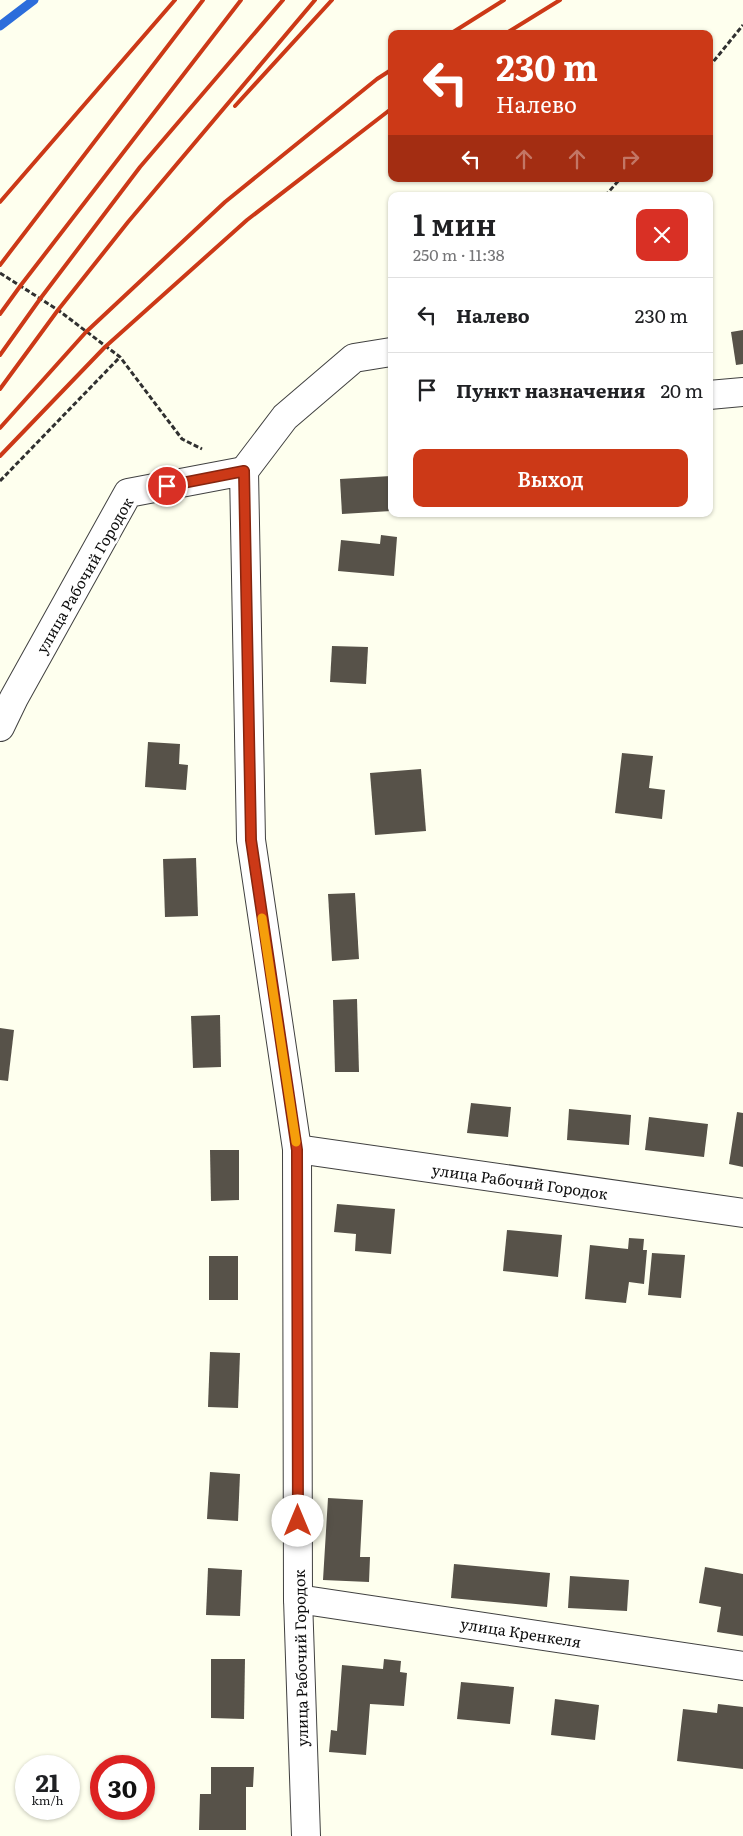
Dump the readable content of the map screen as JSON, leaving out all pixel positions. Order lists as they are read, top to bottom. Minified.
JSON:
{"streets":{"street":["улица Рабочий Городок","улица Кренкеля"]},"crossings":[["улица Рабочий Городок","улица Кренкеля"]],"page":{"turn":["230 m","Налево"],"heading":["1 мин","250 m · 11:38"],"list":[{"name":"Налево","value":"230 m"},{"name":"Пункт назначения","value":"20 m"}],"buttons":"Выход","speed":"21 km/h","limit":"30"}}
